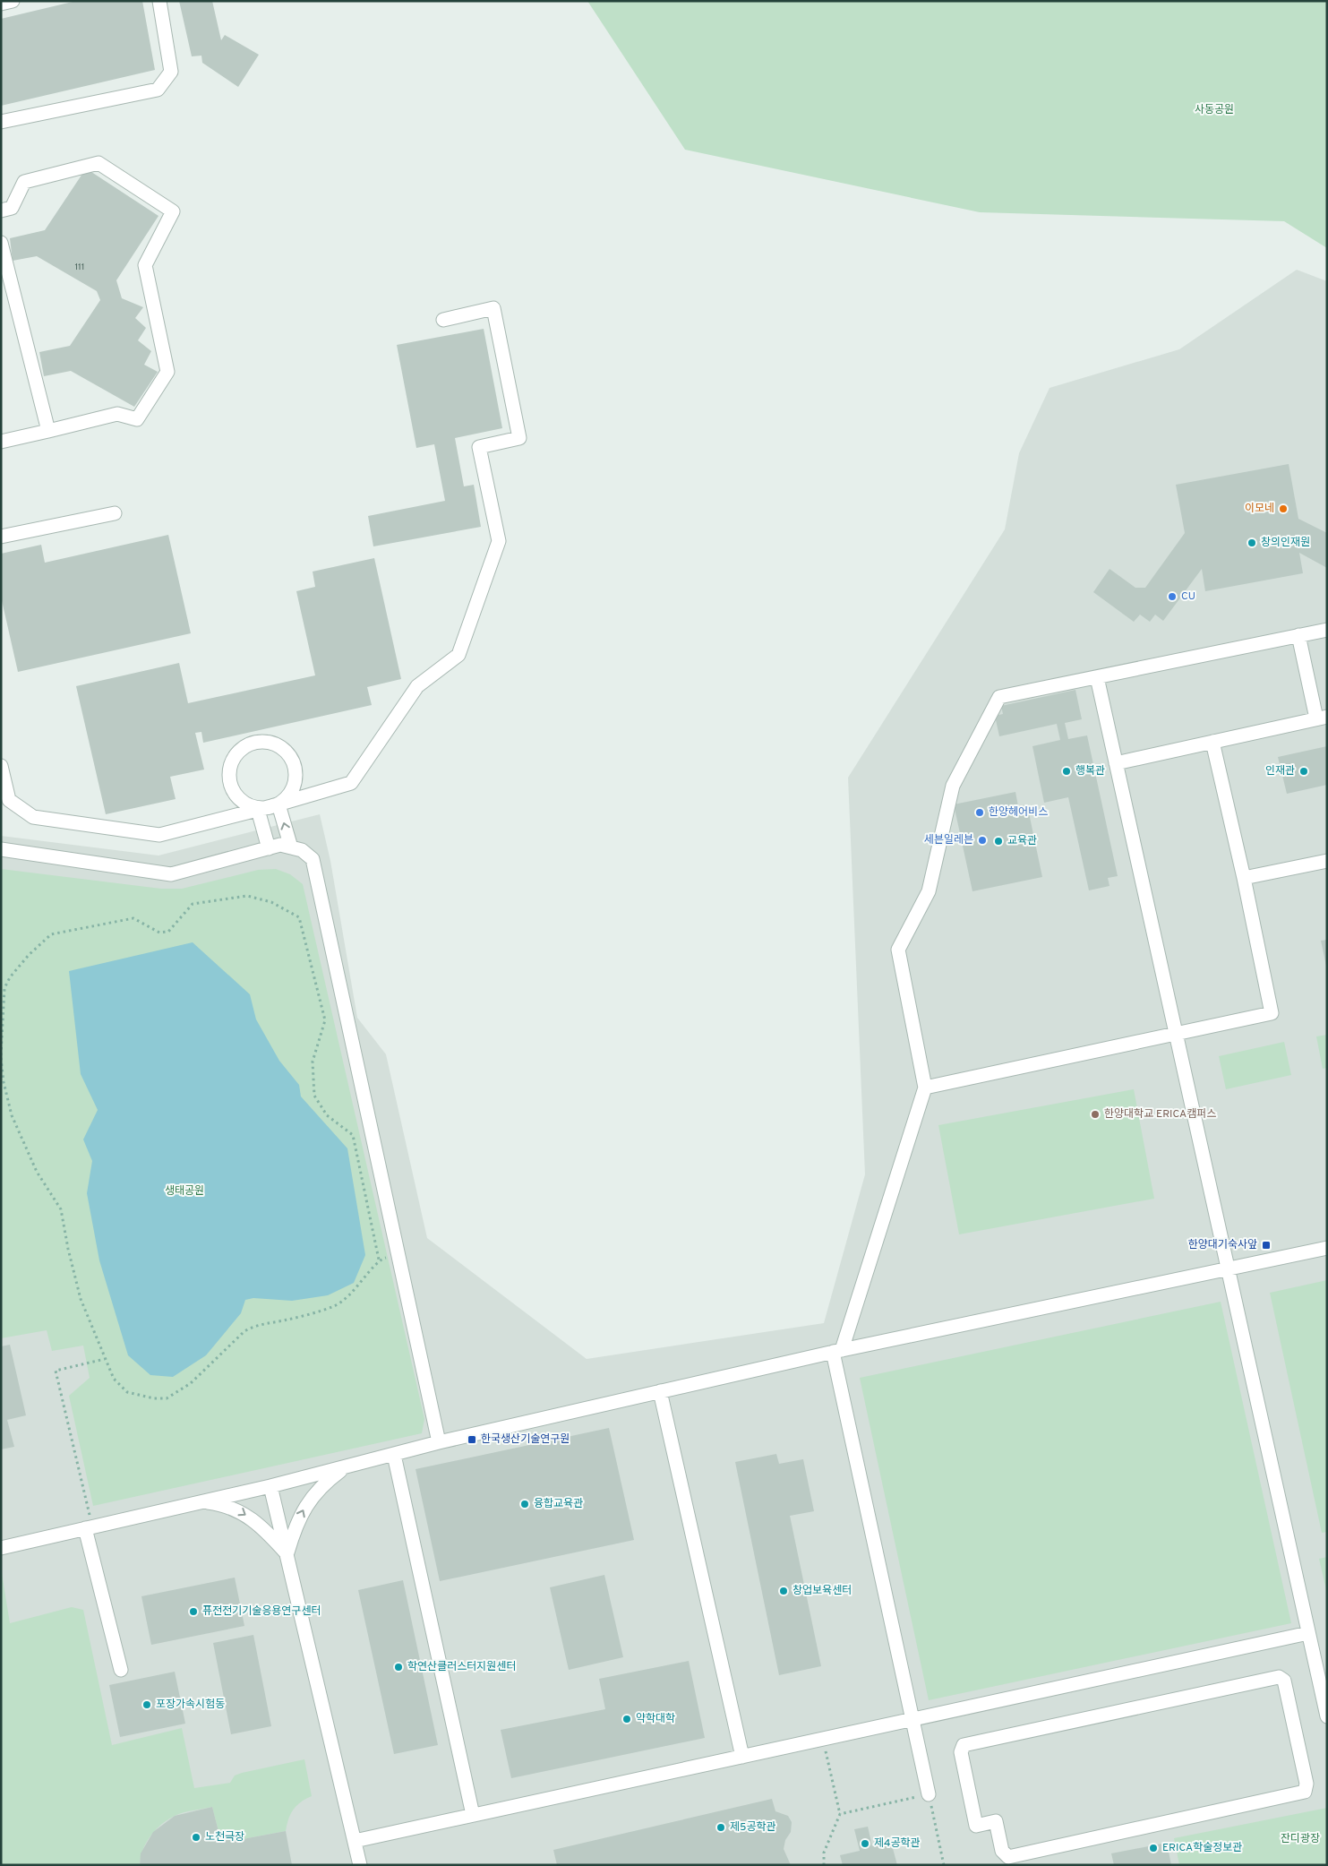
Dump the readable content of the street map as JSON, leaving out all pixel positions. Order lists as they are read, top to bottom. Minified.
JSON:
{"parks":["사동공원","생태공원","잔디광장"],"places":{"other":["이모네","창의인재원","CU","행복관","인재관","한양헤어비스","세븐일레븐","교육관","한양대학교 ERICA캠퍼스","융합교육관","창업보육센터","퓨전전기기술응용연구센터","학연산클러스터지원센터","포장가속시험동","약학대학","제5공학관","노천극장","제4공학관","ERICA학술정보관"],"transit":["한양대기숙사앞","한국생산기술연구원"]},"house_numbers":["111"]}
